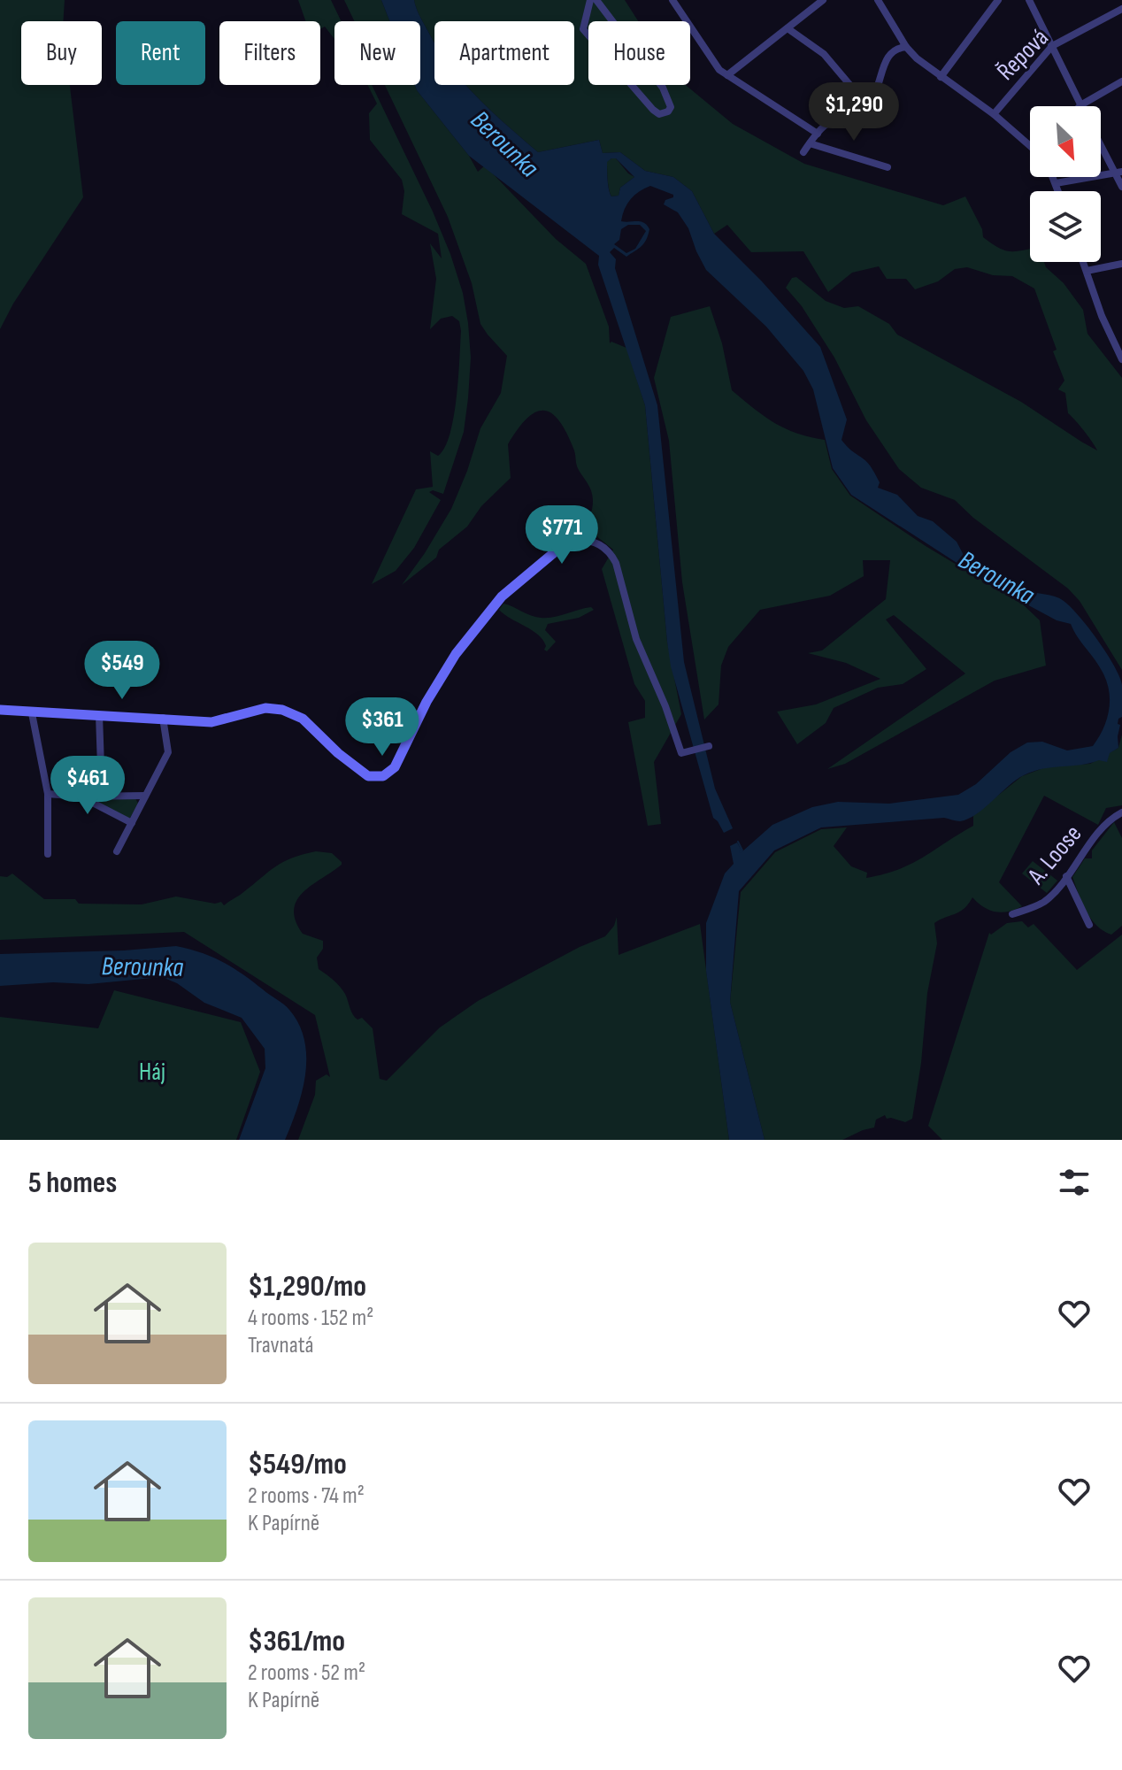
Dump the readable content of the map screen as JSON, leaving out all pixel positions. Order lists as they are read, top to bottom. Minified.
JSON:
{"streets":{"street":["Řepová","A. Loose"]},"water":["Berounka"],"parks":["Háj"],"north":"bottom right","page":{"chip":["Buy","Rent","Filters","New","Apartment","House"],"price":["$1,290","$771","$549","$361","$461"],"heading":"5 homes","list":[{"name":"$1,290/mo","note":"4 rooms · 152 m² · Travnatá"},{"name":"$549/mo","note":"2 rooms · 74 m² · K Papírně"},{"name":"$361/mo","note":"2 rooms · 52 m² · K Papírně"}]}}
